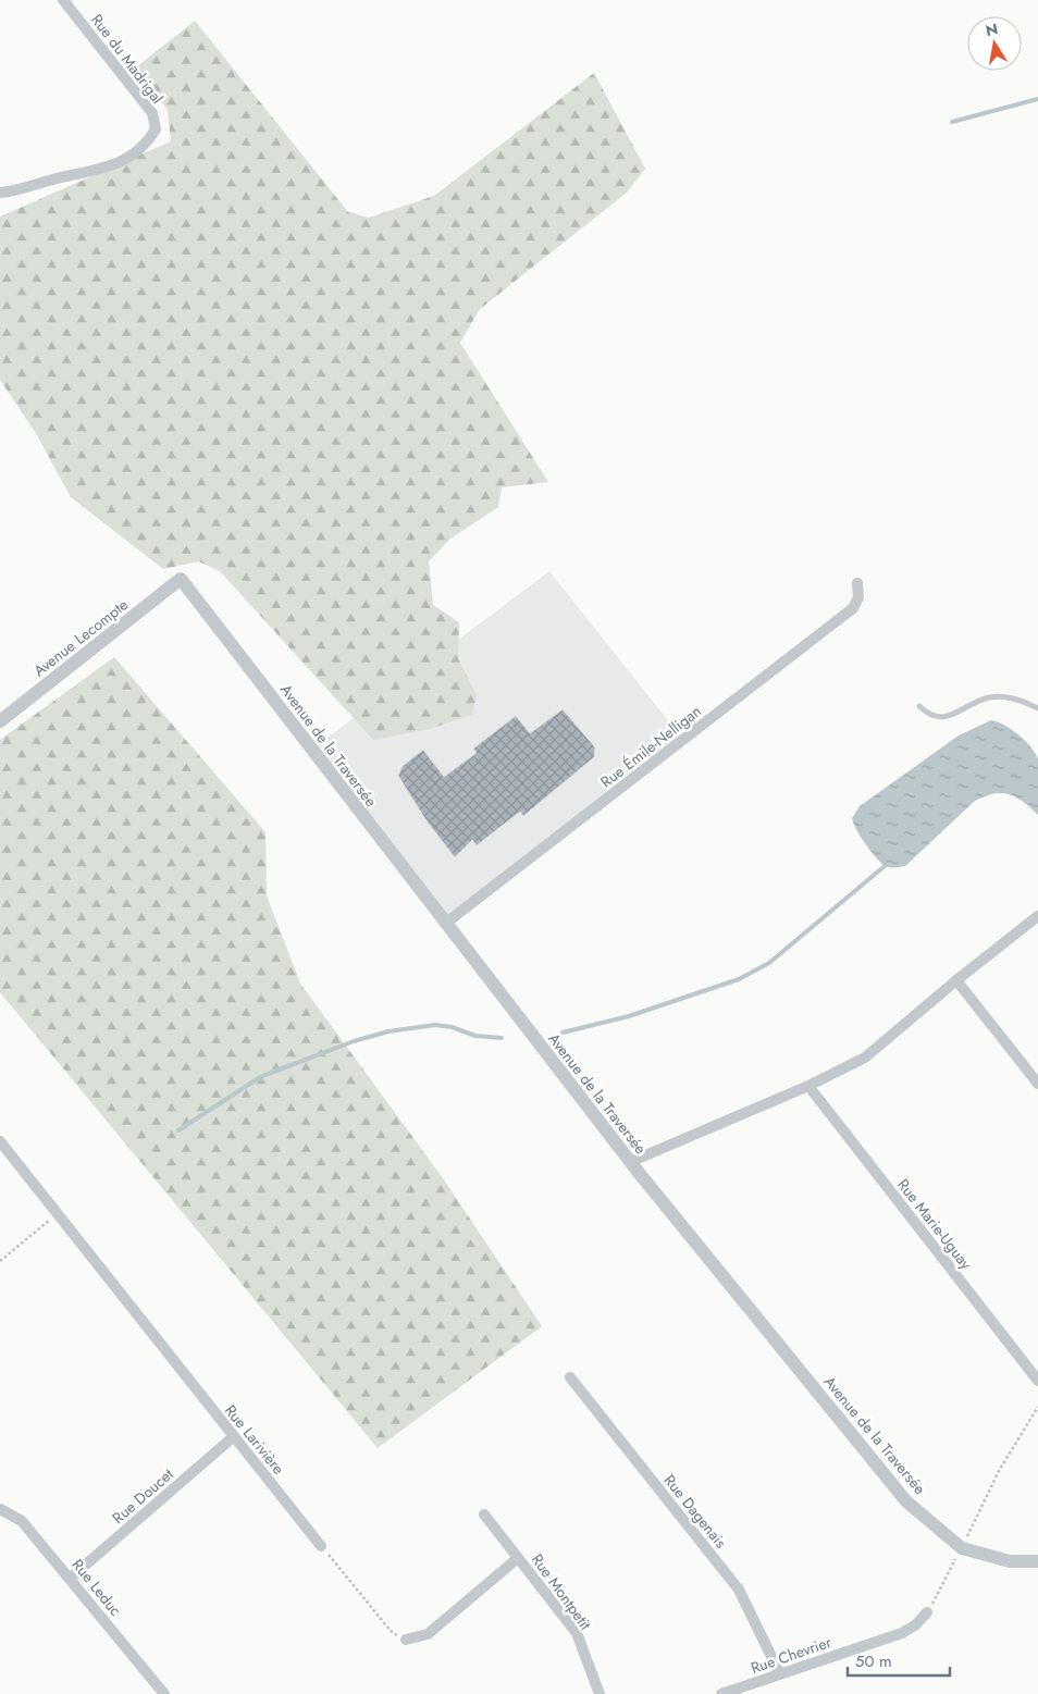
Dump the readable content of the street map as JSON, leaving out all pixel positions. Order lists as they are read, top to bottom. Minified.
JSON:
{"streets":{"street":["Rue du Madrigal","Avenue Lecompte","Avenue de la Traversée","Rue Émile-Nelligan","Rue Marie-Uguay","Rue Larivière","Rue Doucet","Rue Dagenais","Rue Leduc","Rue Montpetit","Rue Chevrier"]},"crossings":[["Avenue Lecompte","Avenue de la Traversée"],["Avenue de la Traversée","Rue Émile-Nelligan"],["Rue Larivière","Rue Doucet"],["Rue Doucet","Rue Leduc"],["Rue Dagenais","Rue Chevrier"]],"scale_bar":"50 m","north":"top"}
